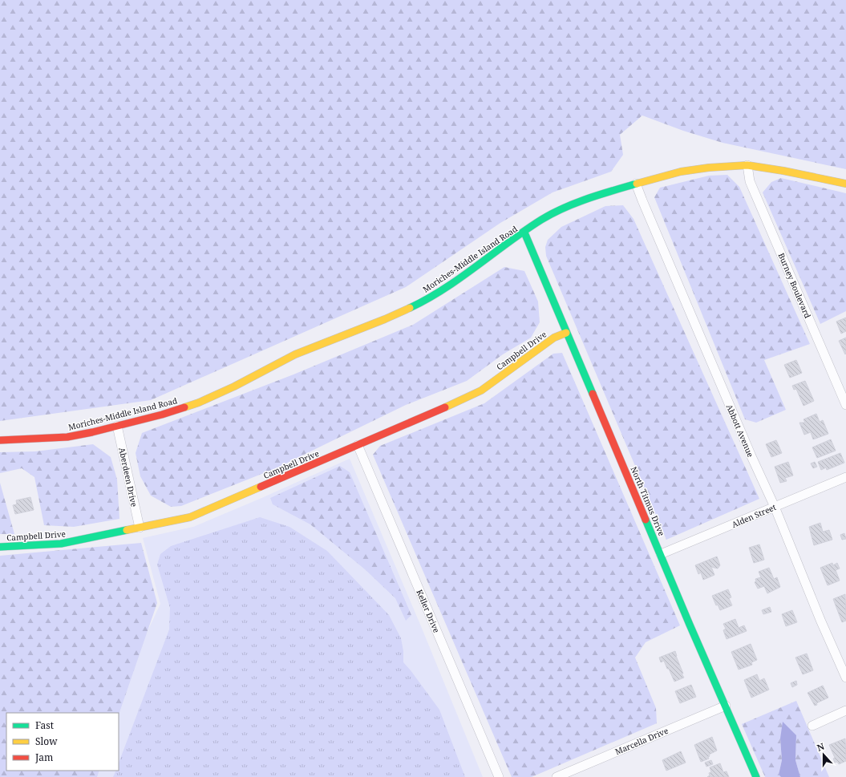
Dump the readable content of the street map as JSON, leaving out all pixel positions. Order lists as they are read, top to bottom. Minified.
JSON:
{"streets":{"street":["Moriches-Middle Island Road","Burney Boulevard","Campbell Drive","Abbott Avenue","Aberdeen Drive","North Titmus Drive","Alden Street","Keller Drive","Marcella Drive"]},"crossings":[["Moriches-Middle Island Road","Burney Boulevard"],["Moriches-Middle Island Road","Abbott Avenue"],["Moriches-Middle Island Road","Aberdeen Drive"],["Moriches-Middle Island Road","North Titmus Drive"],["Campbell Drive","Aberdeen Drive"],["Campbell Drive","North Titmus Drive"],["Campbell Drive","Keller Drive"],["Abbott Avenue","Alden Street"],["North Titmus Drive","Alden Street"],["North Titmus Drive","Marcella Drive"]],"legend":["Fast","Slow","Jam"],"north":"top"}
